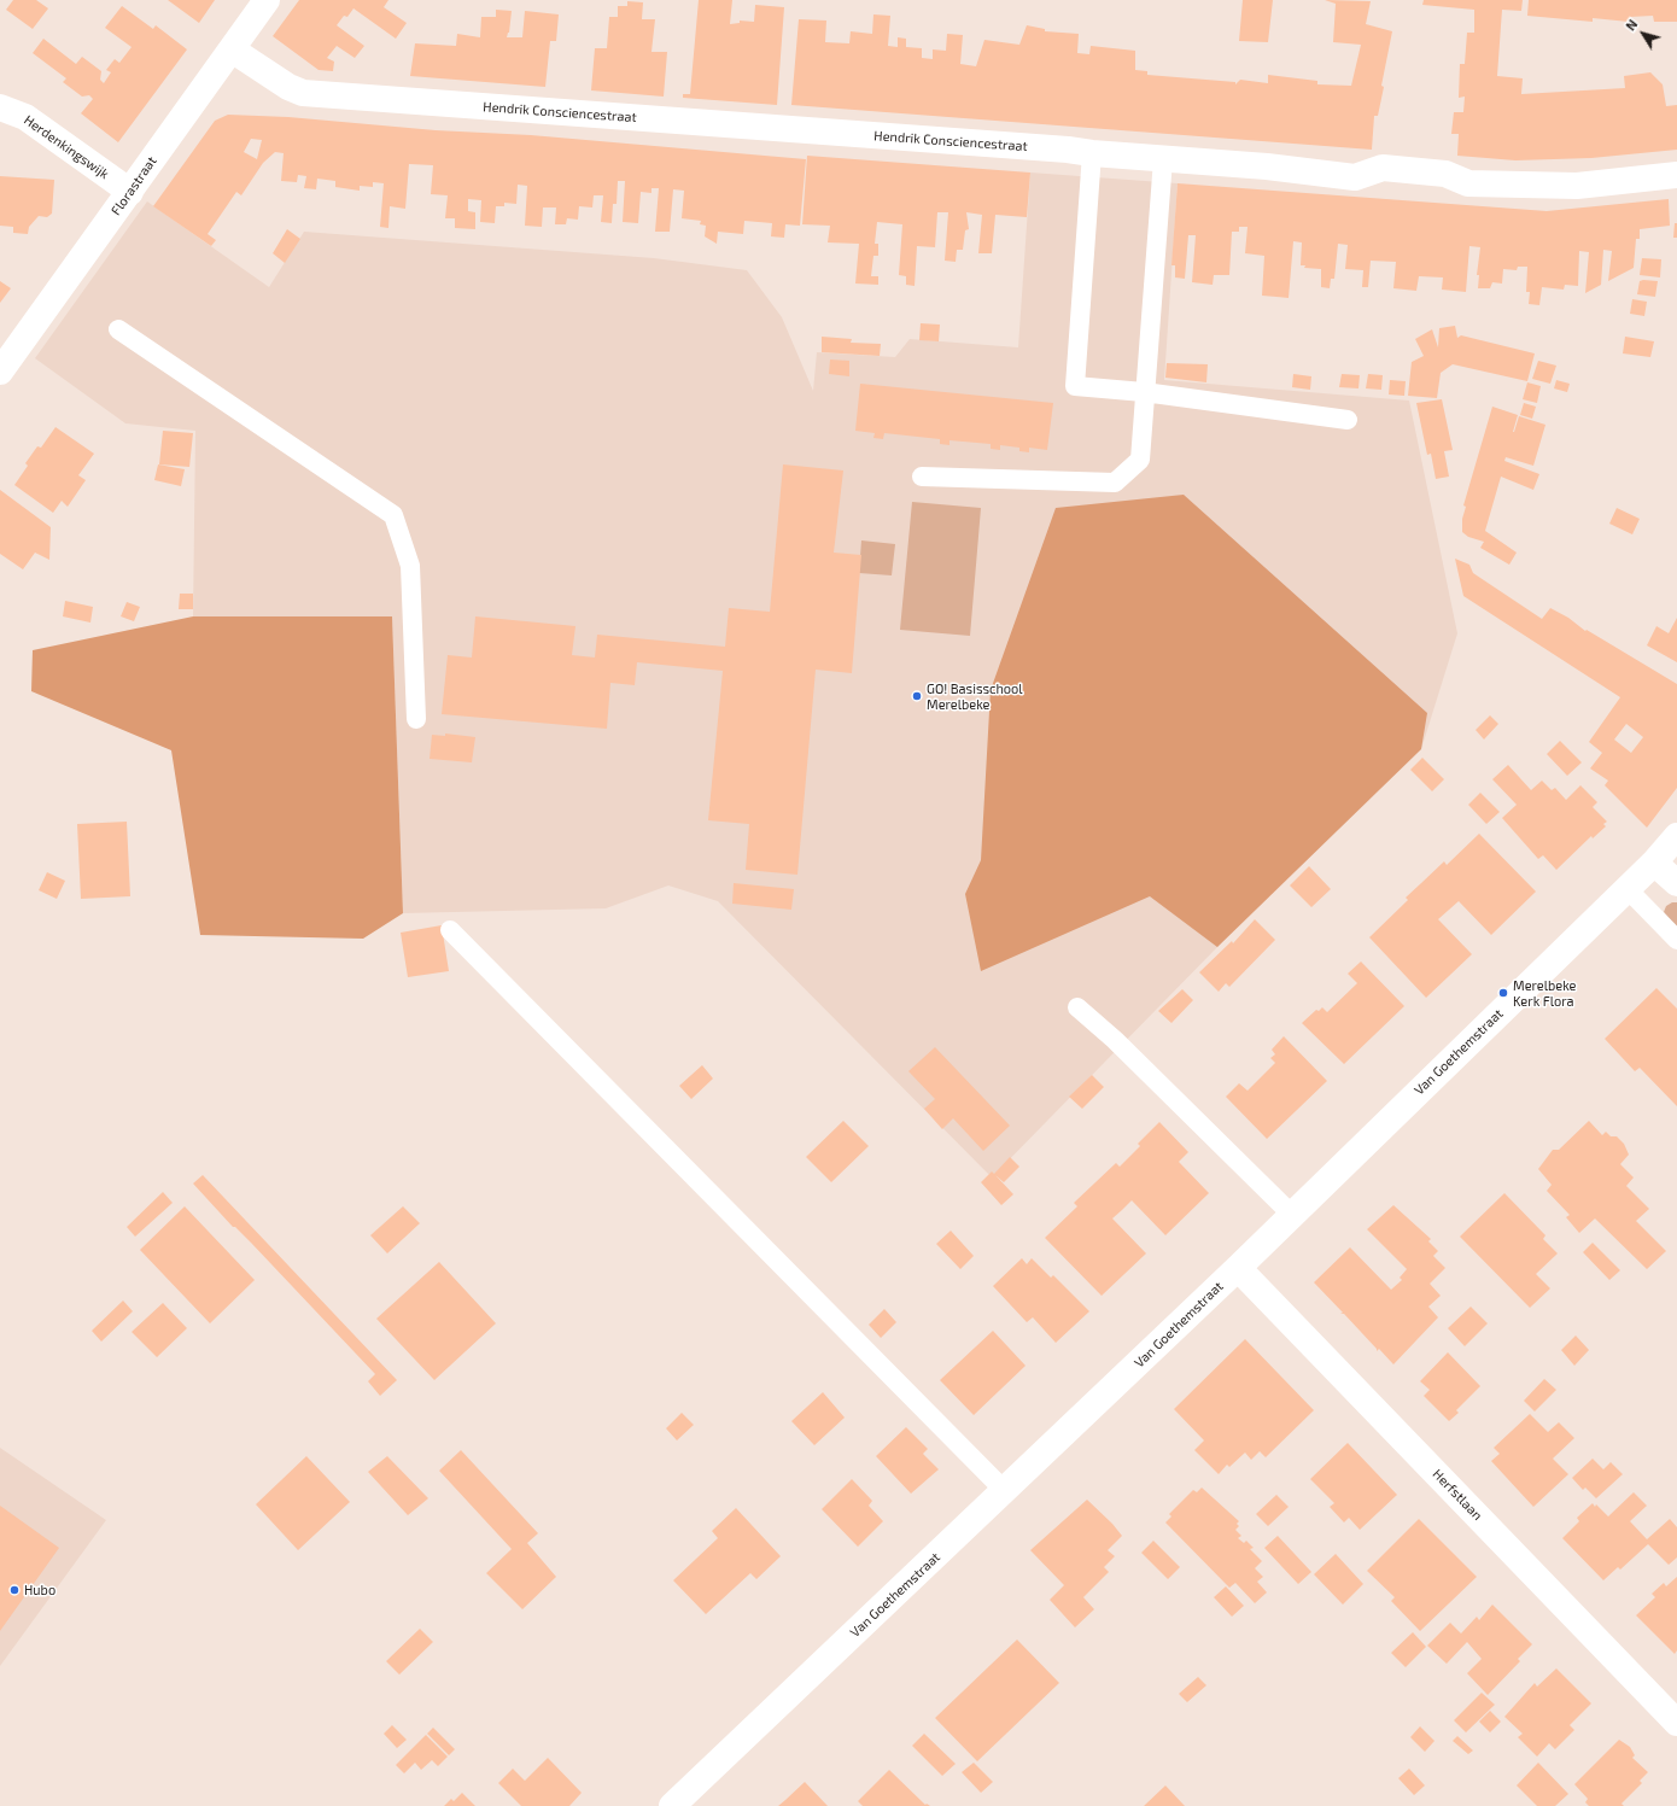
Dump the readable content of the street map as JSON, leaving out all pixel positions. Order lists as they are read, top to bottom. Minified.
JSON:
{"streets":{"street":["Hendrik Consciencestraat","Herdenkingswijk","Florastraat","Van Goethemstraat","Herfstlaan"]},"crossings":[["Hendrik Consciencestraat","Florastraat"],["Herdenkingswijk","Florastraat"],["Van Goethemstraat","Herfstlaan"]],"places":["GO! Basisschool Merelbeke","Merelbeke Kerk Flora","Hubo"],"north":"top left"}
